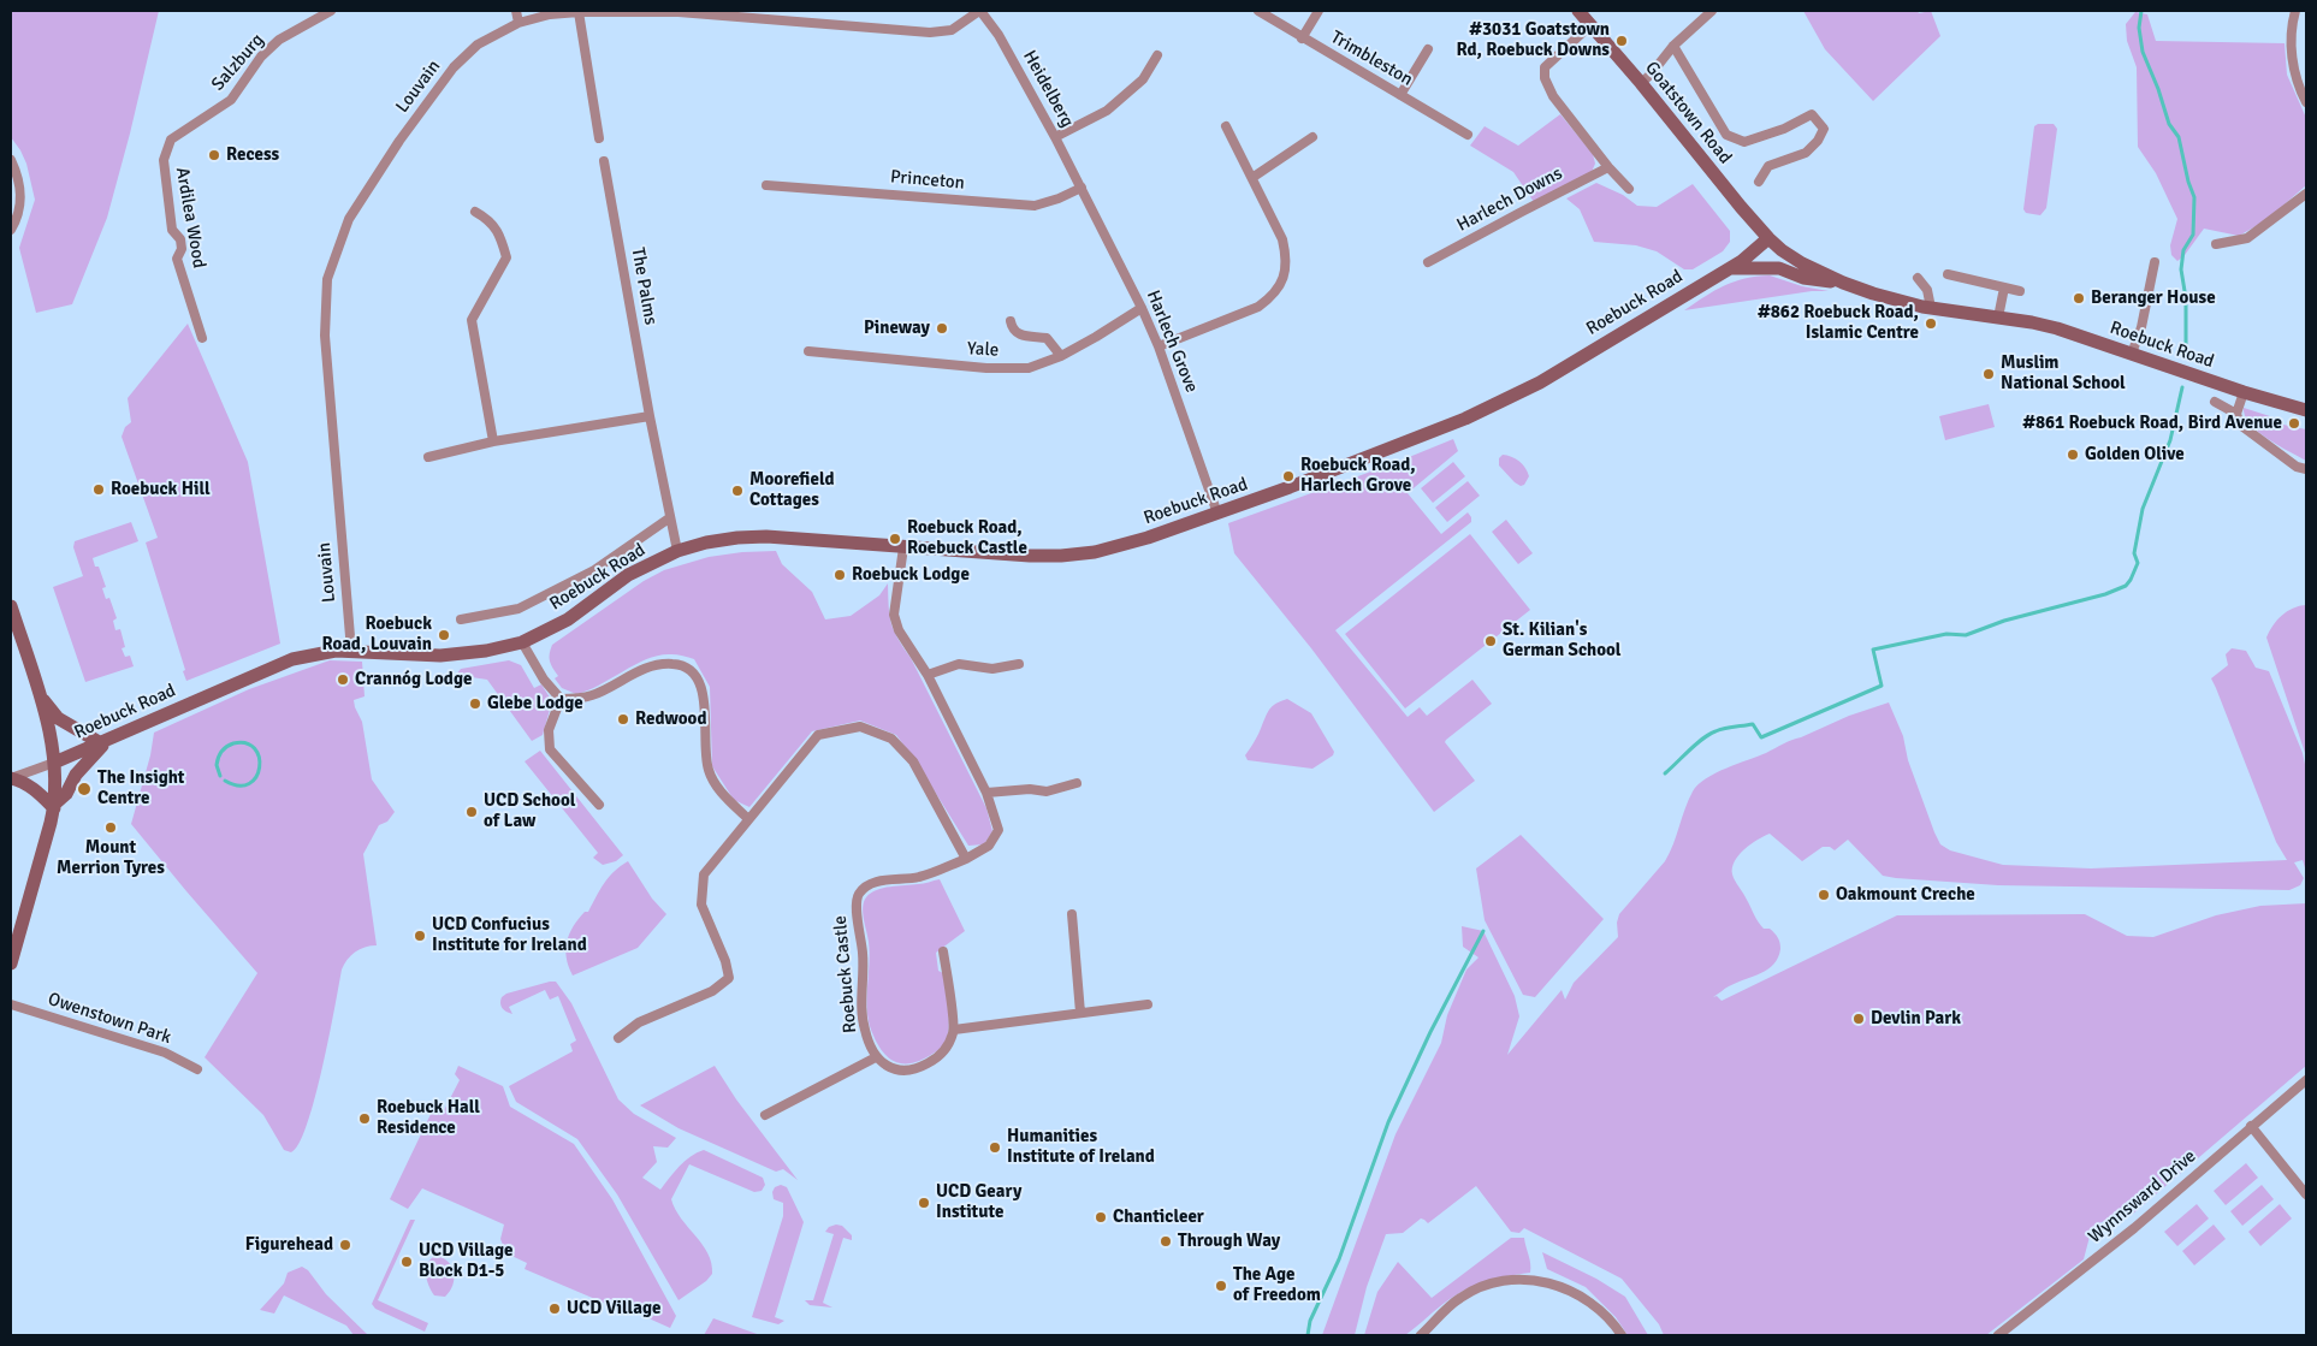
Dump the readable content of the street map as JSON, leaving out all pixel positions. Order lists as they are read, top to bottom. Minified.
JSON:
{"streets":{"street":["Trimbleston","Salzburg","Louvain","Heidelberg","Goatstown Road","Princeton","Harlech Downs","Ardilea Wood","The Palms","Roebuck Road","Harlech Grove","Yale","Roebuck Castle","Owenstown Park","Wynnsward Drive"]},"crossings":[["Salzburg","Ardilea Wood"],["Louvain","Heidelberg"],["Louvain","Roebuck Road"],["Heidelberg","Princeton"],["Heidelberg","Harlech Grove"],["Goatstown Road","Roebuck Road"],["Princeton","Harlech Grove"],["The Palms","Roebuck Road"],["Roebuck Road","Harlech Grove"],["Roebuck Road","Roebuck Castle"],["Harlech Grove","Yale"]],"places":["#3031 Goatstown Rd, Roebuck Downs","Recess","Beranger House","#862 Roebuck Road, Islamic Centre","Pineway","Muslim National School","#861 Roebuck Road, Bird Avenue","Golden Olive","Roebuck Road, Harlech Grove","Roebuck Hill","Moorefield Cottages","Roebuck Road, Roebuck Castle","Roebuck Lodge","Roebuck Road, Louvain","St. Kilian's German School","Crannóg Lodge","Glebe Lodge","Redwood","The Insight Centre","UCD School of Law","Mount Merrion Tyres","Oakmount Creche","UCD Confucius Institute for Ireland","Devlin Park","Roebuck Hall Residence","Humanities Institute of Ireland","UCD Geary Institute","Chanticleer","Through Way","Figurehead","UCD Village Block D1-5","The Age of Freedom","UCD Village"]}
